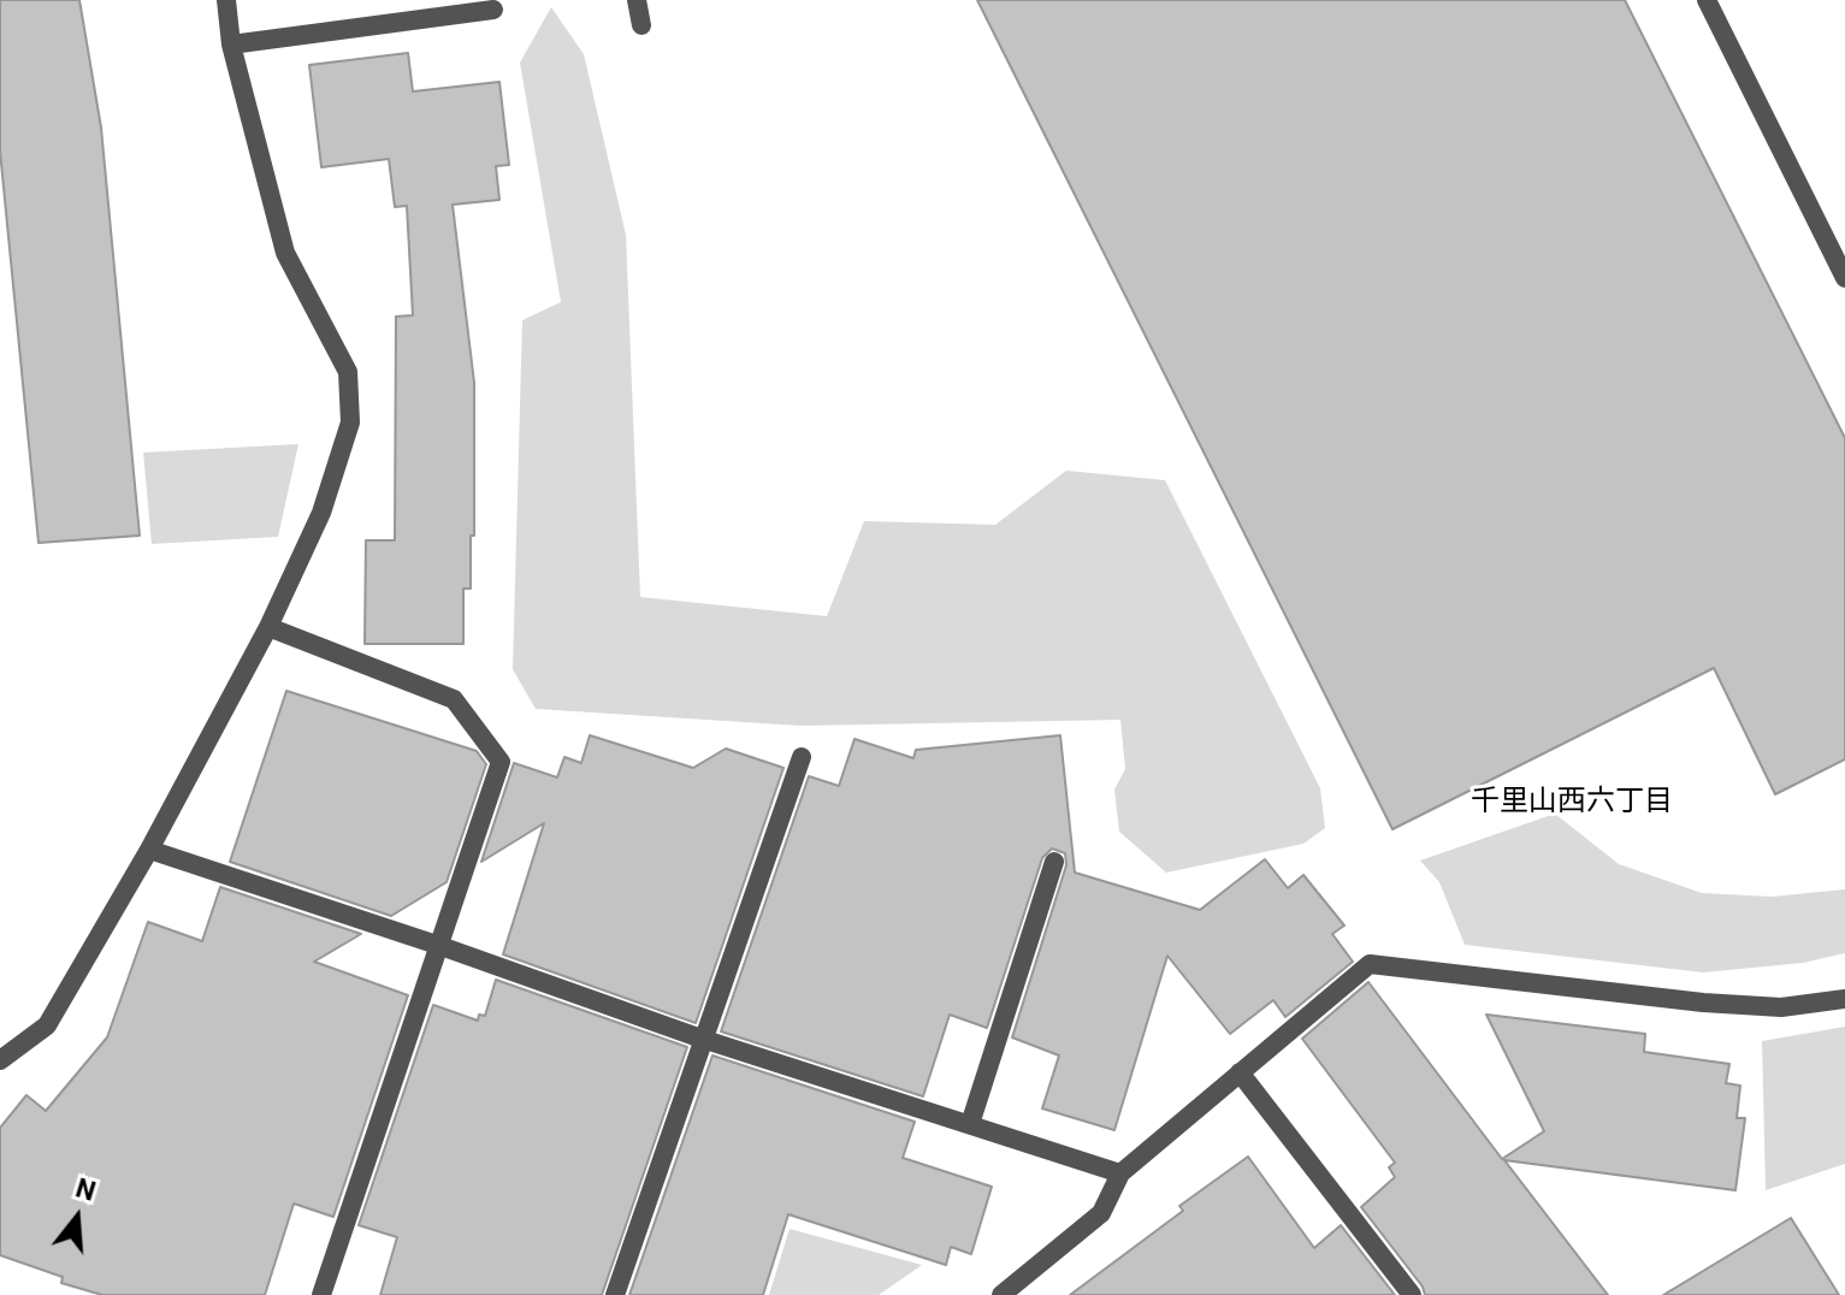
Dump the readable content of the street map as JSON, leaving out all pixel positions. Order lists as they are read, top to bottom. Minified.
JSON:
{"districts":["千里山西六丁目"],"north":"top"}
